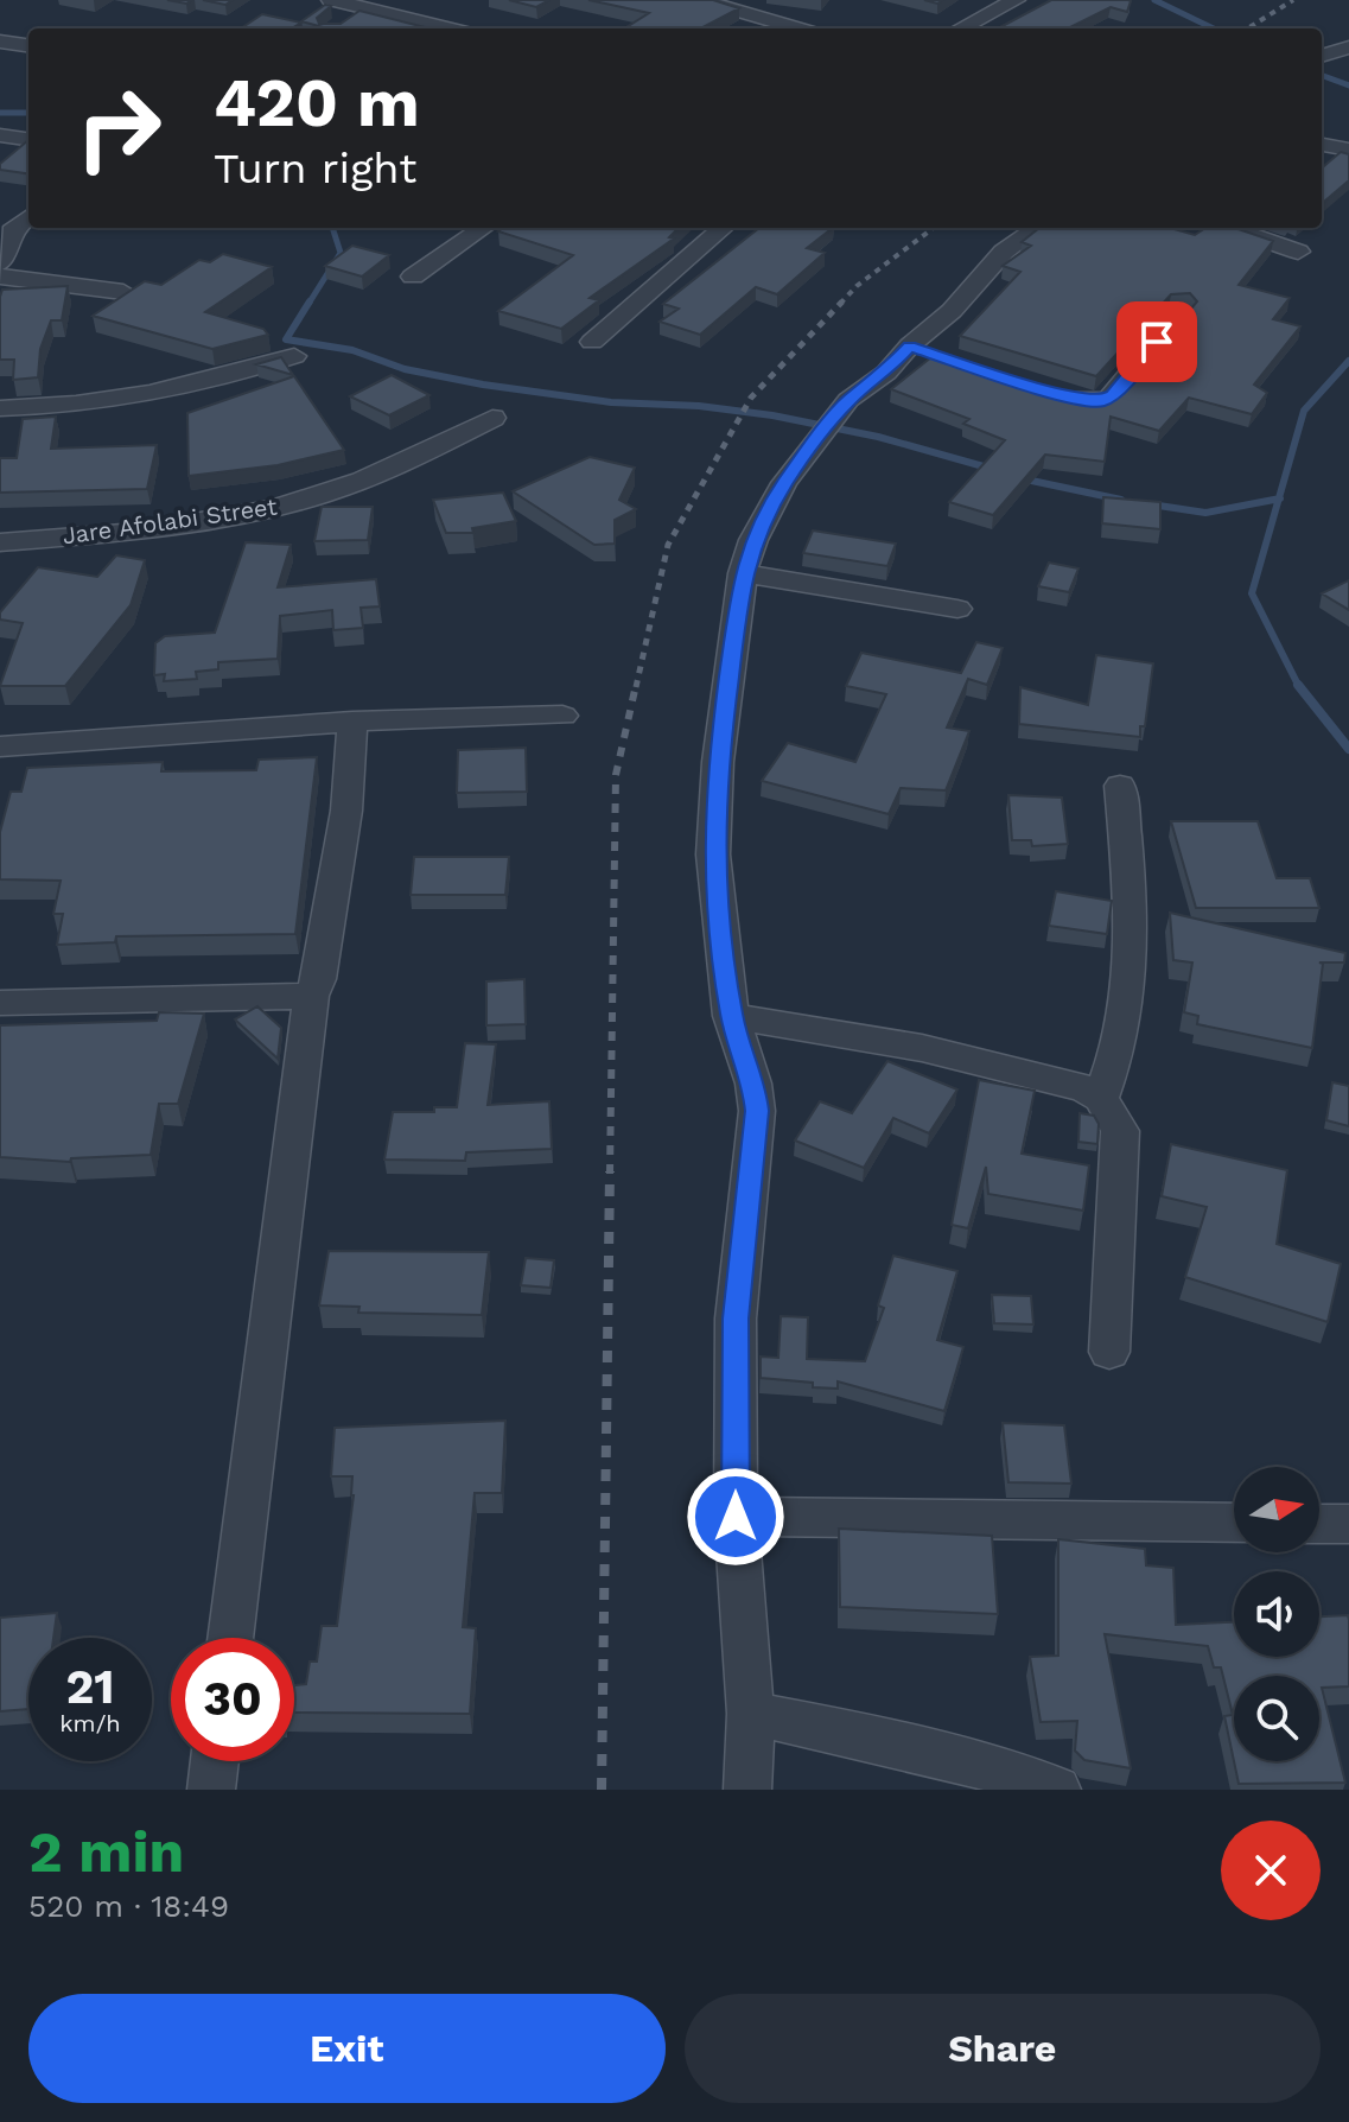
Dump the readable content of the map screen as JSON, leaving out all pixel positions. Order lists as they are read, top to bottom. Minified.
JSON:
{"streets":{"street":["Jare Afolabi Street"]},"north":"right","page":{"turn":["420 m","Turn right"],"speed":"21 km/h","limit":"30","heading":["2 min","520 m · 18:49"],"buttons":["Exit","Share"]}}
